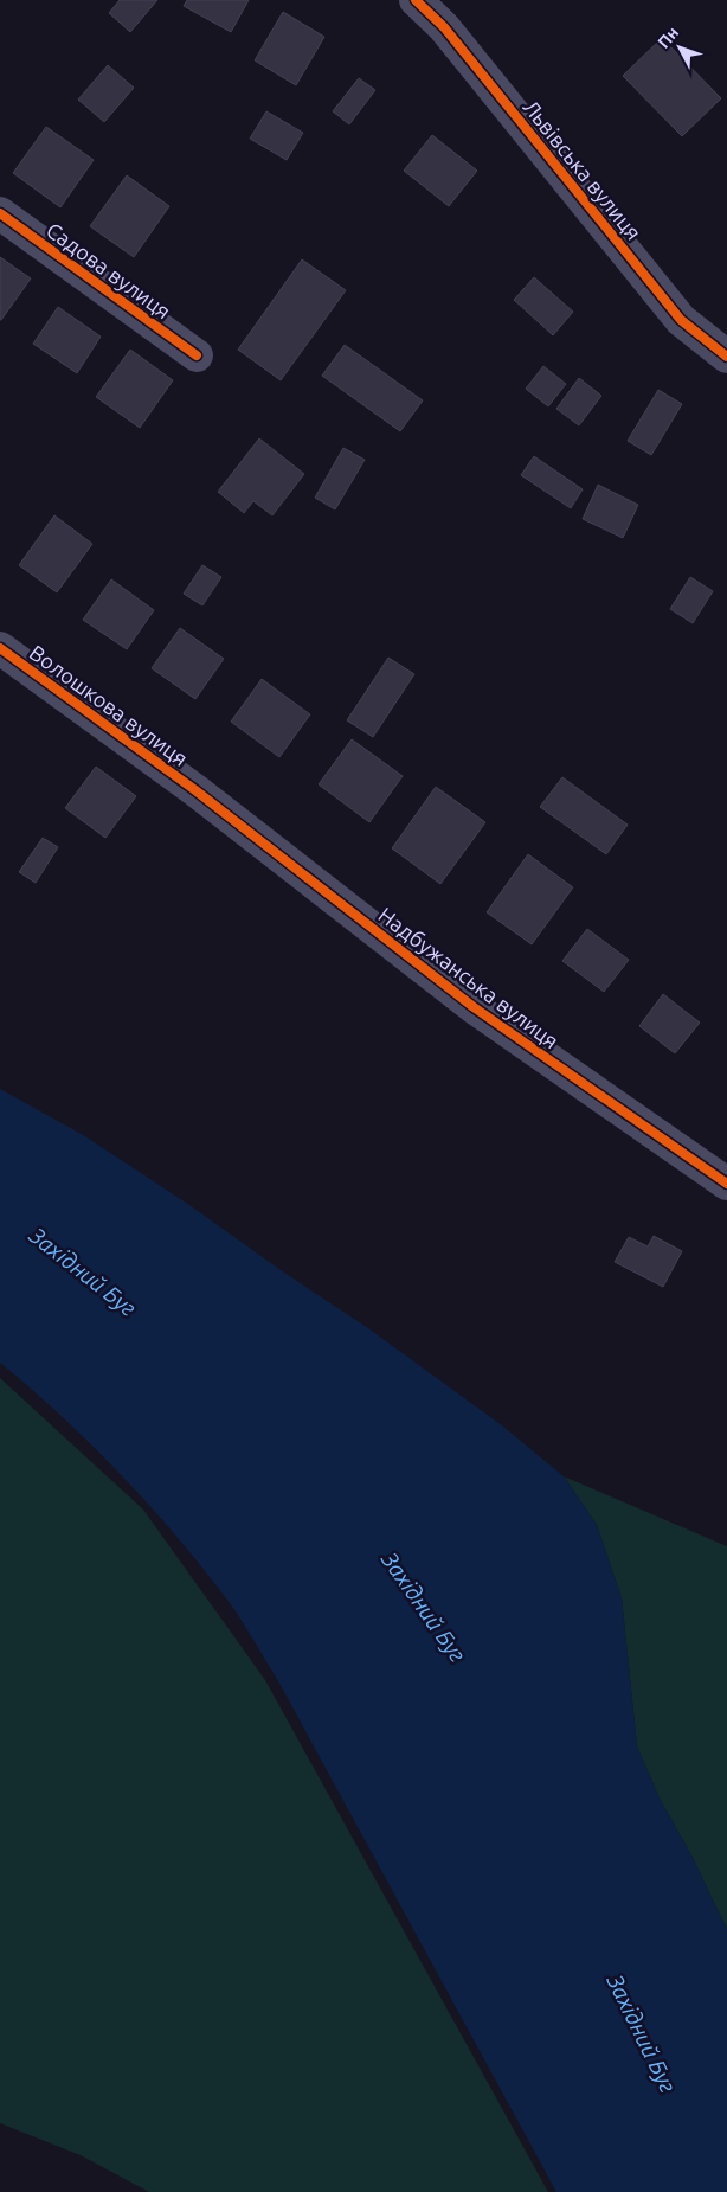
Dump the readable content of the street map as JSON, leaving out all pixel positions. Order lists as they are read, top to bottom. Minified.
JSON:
{"streets":{"street":["Львівська вулиця","Садова вулиця","Волошкова вулиця","Надбужанська вулиця"]},"crossings":[["Волошкова вулиця","Надбужанська вулиця"]],"water":["Західний Буг"],"north":"top left"}
